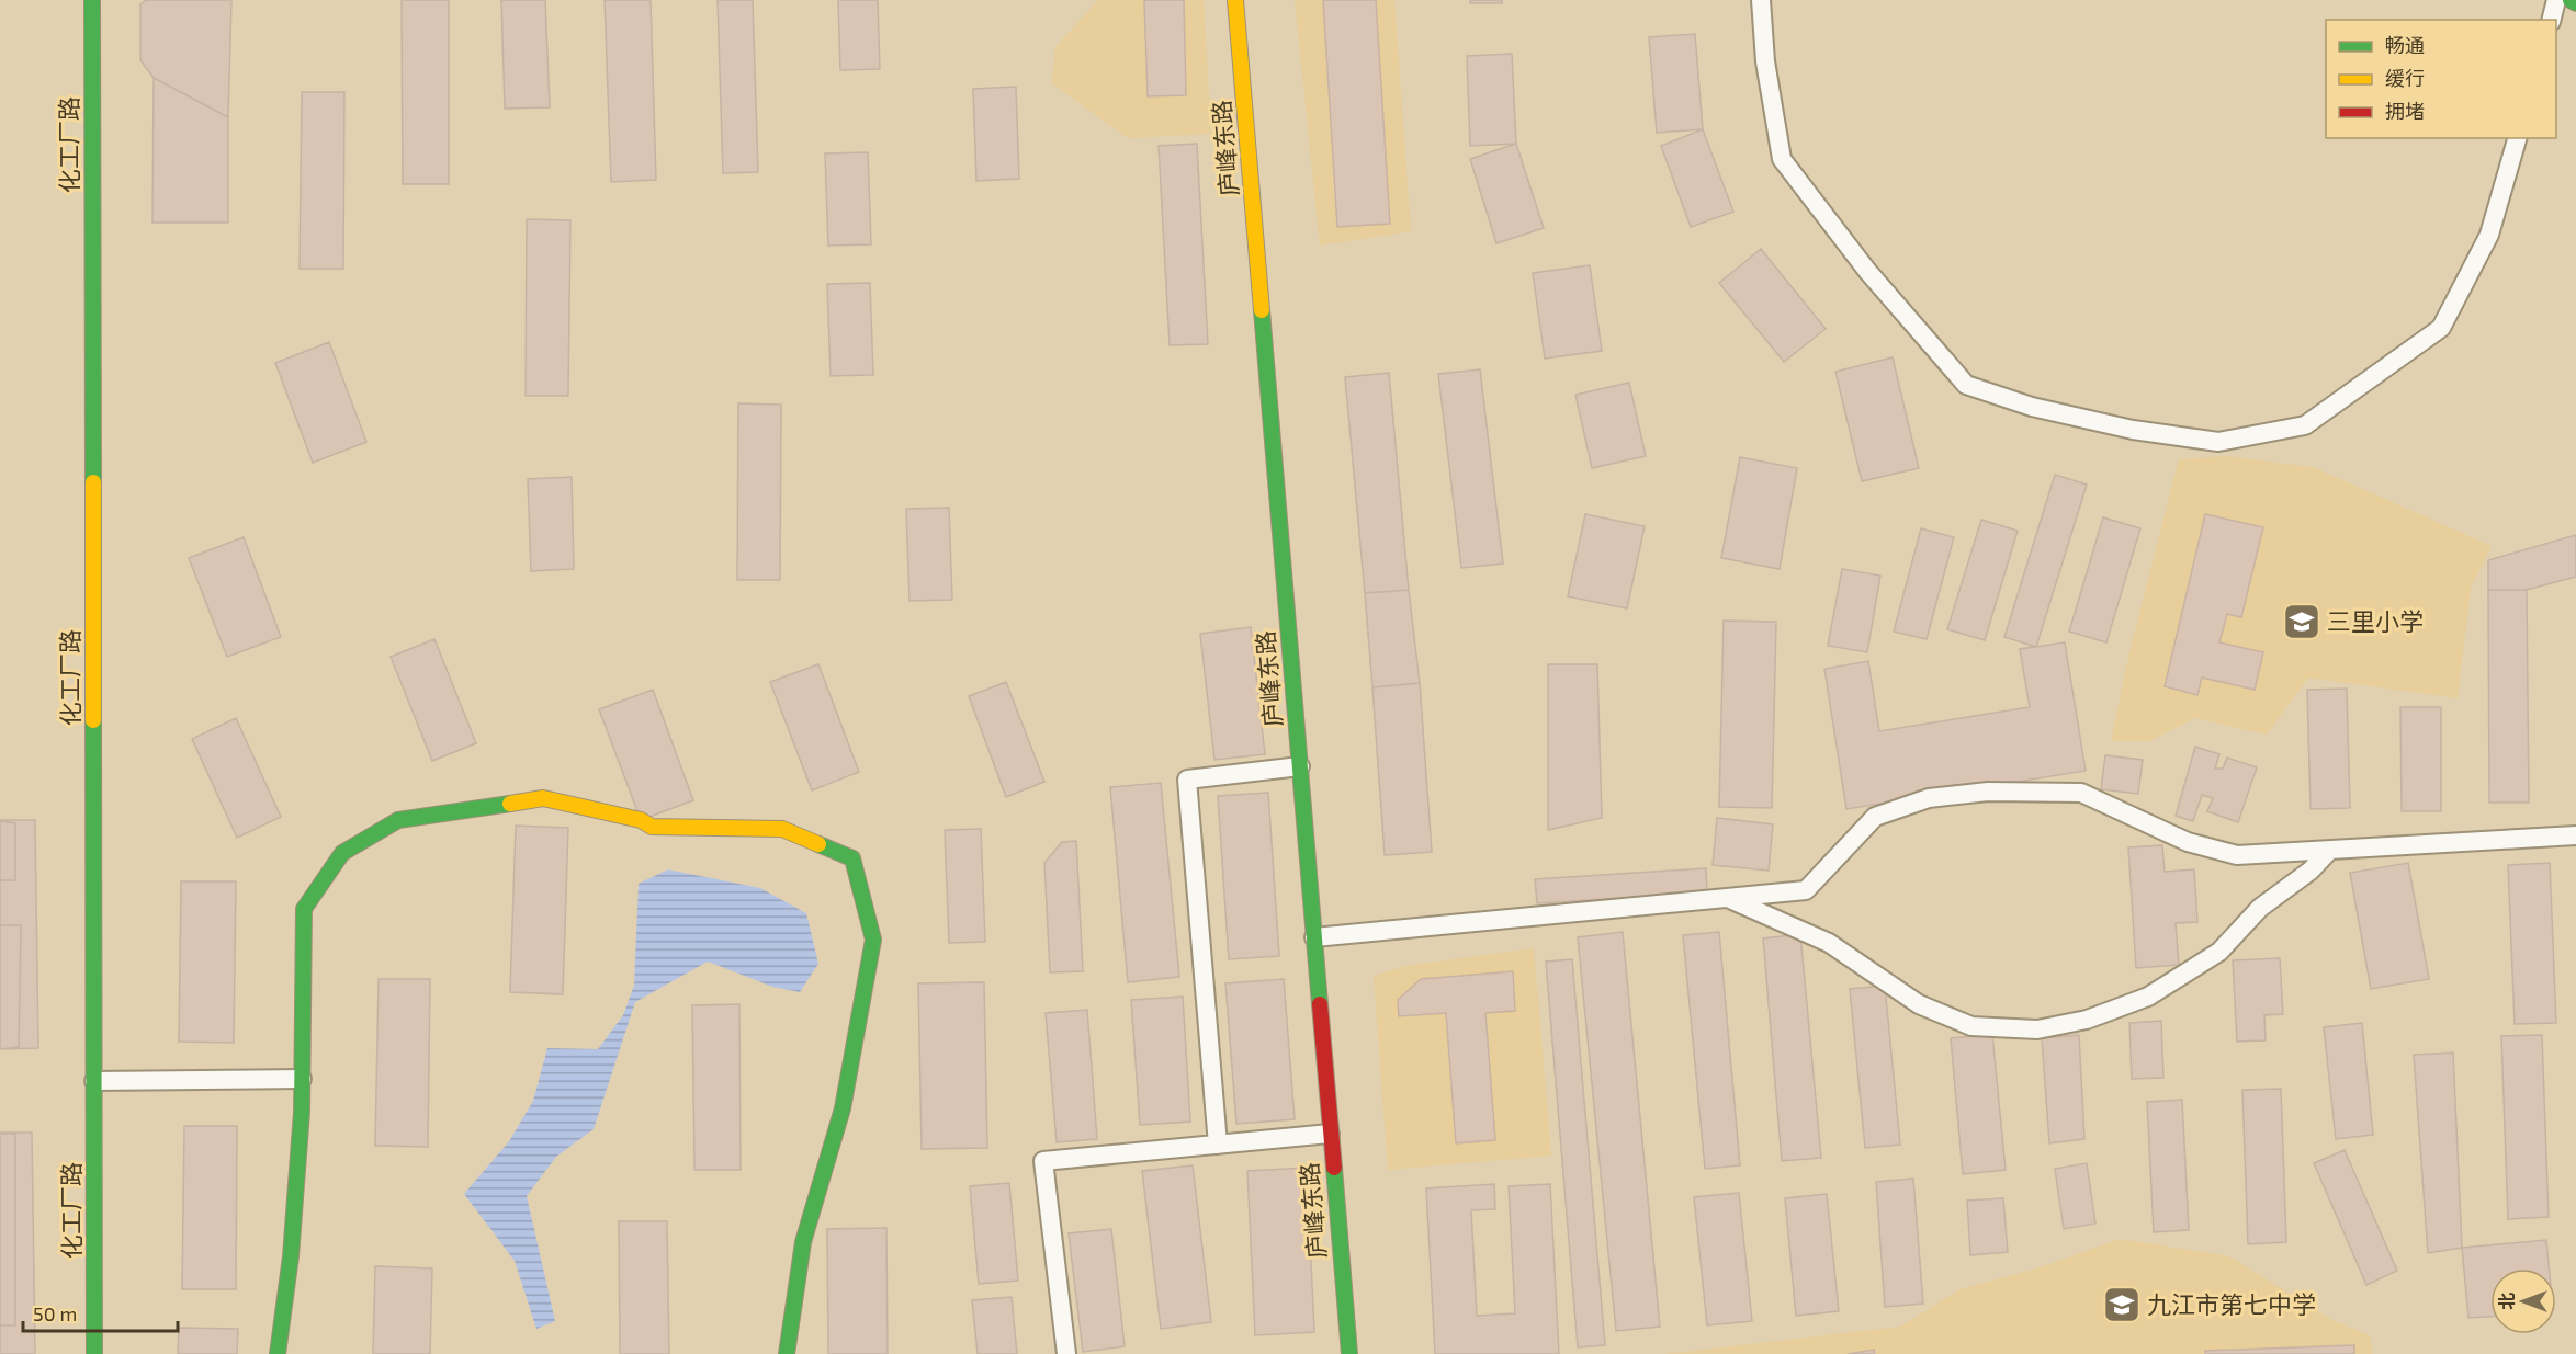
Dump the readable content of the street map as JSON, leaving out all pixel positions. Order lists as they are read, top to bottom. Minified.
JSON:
{"streets":{"street":["化工厂路","庐峰东路"]},"places":{"school or university":["三里小学","九江市第七中学"]},"legend":["畅通","缓行","拥堵"],"scale_bar":"50 m","north":"left"}
